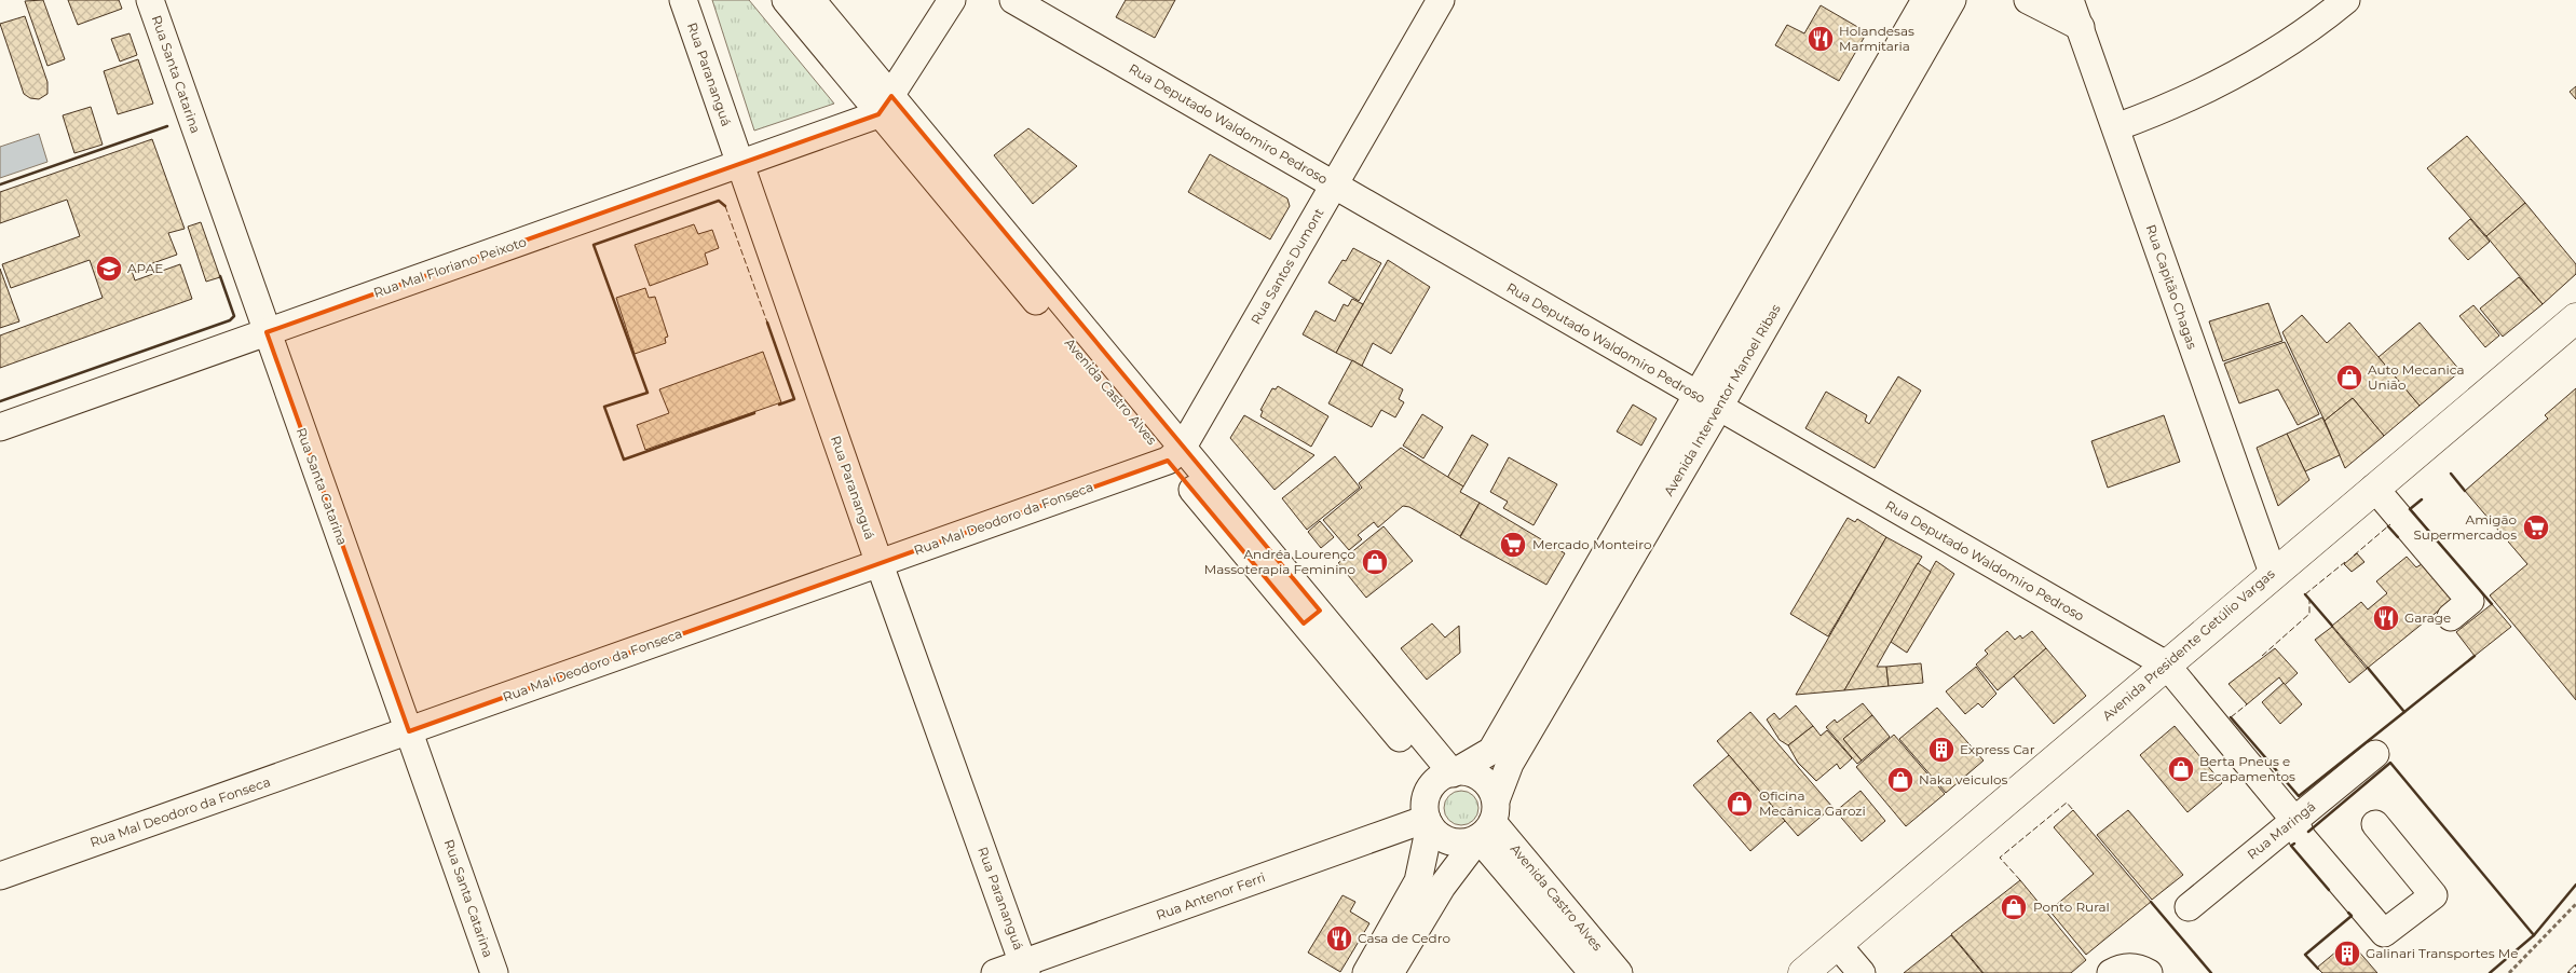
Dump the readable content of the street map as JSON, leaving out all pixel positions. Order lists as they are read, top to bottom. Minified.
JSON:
{"streets":{"main road":["Avenida Presidente Getúlio Vargas"],"street":["Rua Santa Catarina","Rua Parananguá","Rua Deputado Waldomiro Pedroso","Rua Santos Dumont","Rua Mal Floriano Peixoto","Rua Capitão Chagas","Avenida Castro Alves","Avenida Interventor Manoel Ribas","Rua Mal Deodoro da Fonseca","Rua Maringá","Rua Antenor Ferri"]},"crossings":[["Rua Santa Catarina","Rua Mal Floriano Peixoto"],["Rua Santa Catarina","Rua Mal Deodoro da Fonseca"],["Rua Parananguá","Rua Mal Floriano Peixoto"],["Rua Parananguá","Rua Mal Deodoro da Fonseca"],["Rua Parananguá","Rua Antenor Ferri"],["Rua Deputado Waldomiro Pedroso","Rua Santos Dumont"],["Rua Deputado Waldomiro Pedroso","Avenida Interventor Manoel Ribas"],["Rua Deputado Waldomiro Pedroso","Avenida Presidente Getúlio Vargas"],["Rua Deputado Waldomiro Pedroso","Rua Maringá"],["Rua Santos Dumont","Avenida Castro Alves"],["Rua Santos Dumont","Rua Mal Deodoro da Fonseca"],["Rua Mal Floriano Peixoto","Avenida Castro Alves"],["Rua Capitão Chagas","Avenida Presidente Getúlio Vargas"],["Avenida Castro Alves","Avenida Interventor Manoel Ribas"],["Avenida Castro Alves","Rua Mal Deodoro da Fonseca"],["Avenida Castro Alves","Rua Antenor Ferri"],["Avenida Interventor Manoel Ribas","Rua Antenor Ferri"]],"places":{"restaurant":["Holandesas Marmitaria","Garage","Casa de Cedro"],"school or university":["APAE"],"shop":["Auto Mecanica União","Andréa Lourenço Massoterapia Feminino","Berta Pneus e Escapamentos","Naka veiculos","Oficina Mecânica Garozi","Ponto Rural"],"supermarket":["Amigão Supermercados","Mercado Monteiro"],"building":["Express Car","Galinari Transportes Me"]}}
